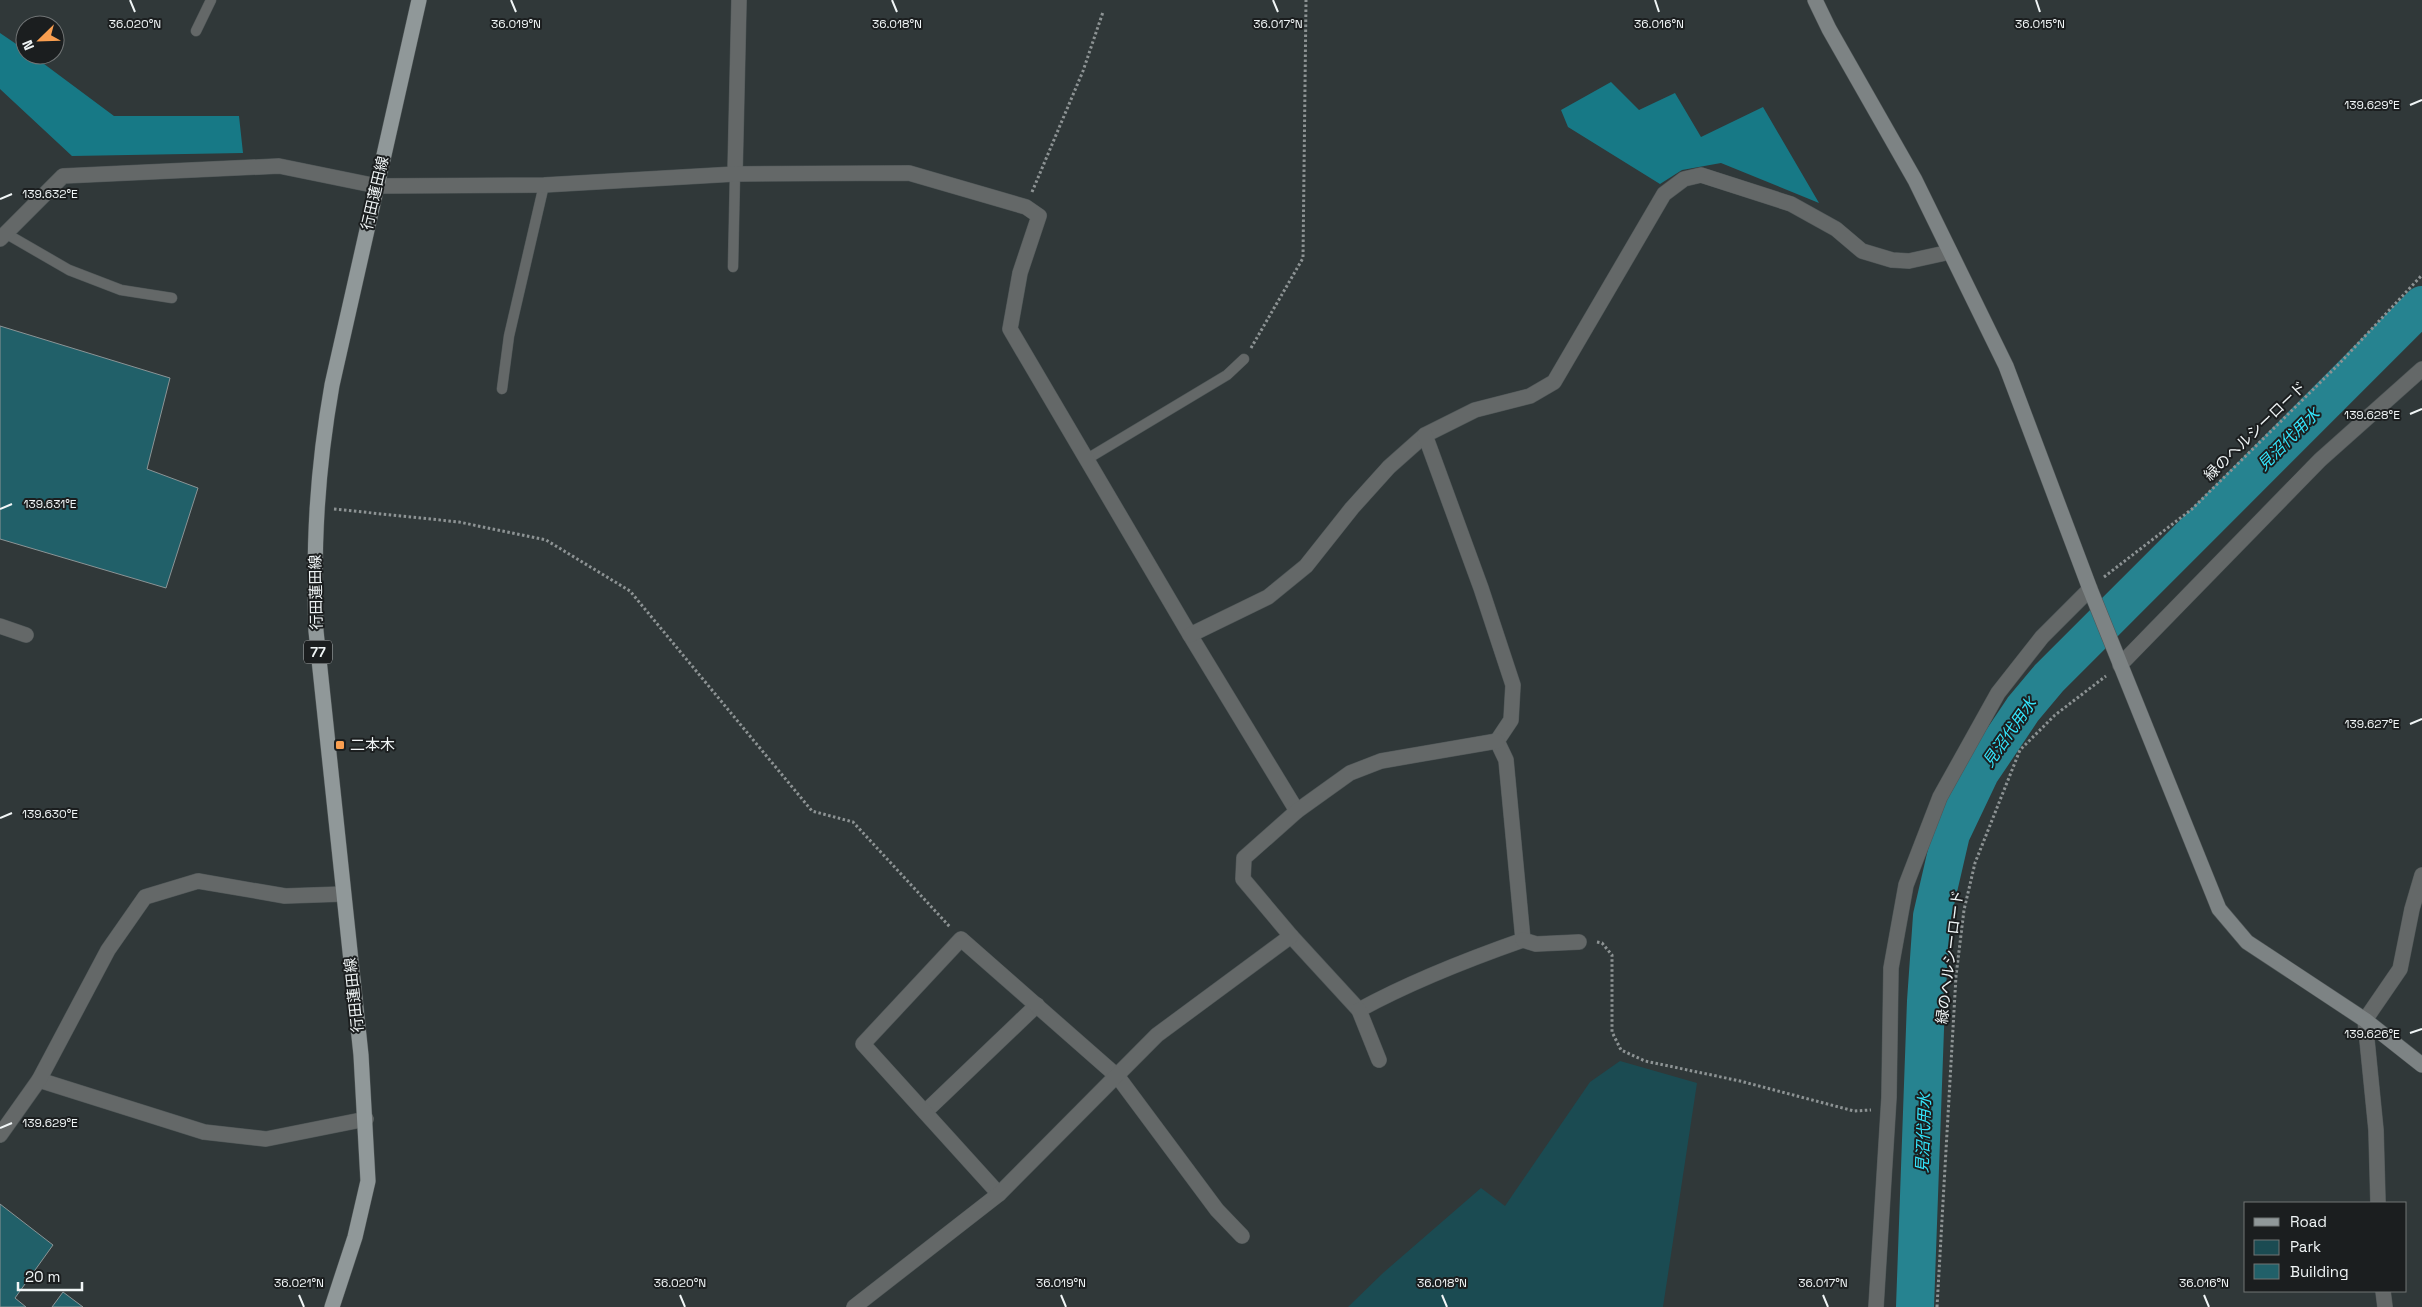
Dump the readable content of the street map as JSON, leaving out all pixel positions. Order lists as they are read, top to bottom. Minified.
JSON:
{"streets":{"main road":["行田蓮田線","77"],"path":["緑のヘルシーロード"]},"water":["見沼代用水"],"places":{"transit":["二本木"]},"legend":["Road","Park","Building"],"scale_bar":"20 m","north":"bottom left","coordinates":["36.020°N","36.019°N","36.018°N","36.017°N","36.016°N","36.015°N","139.629°E","139.632°E","139.628°E","139.631°E","139.627°E","139.630°E","139.626°E","36.021°N"]}
